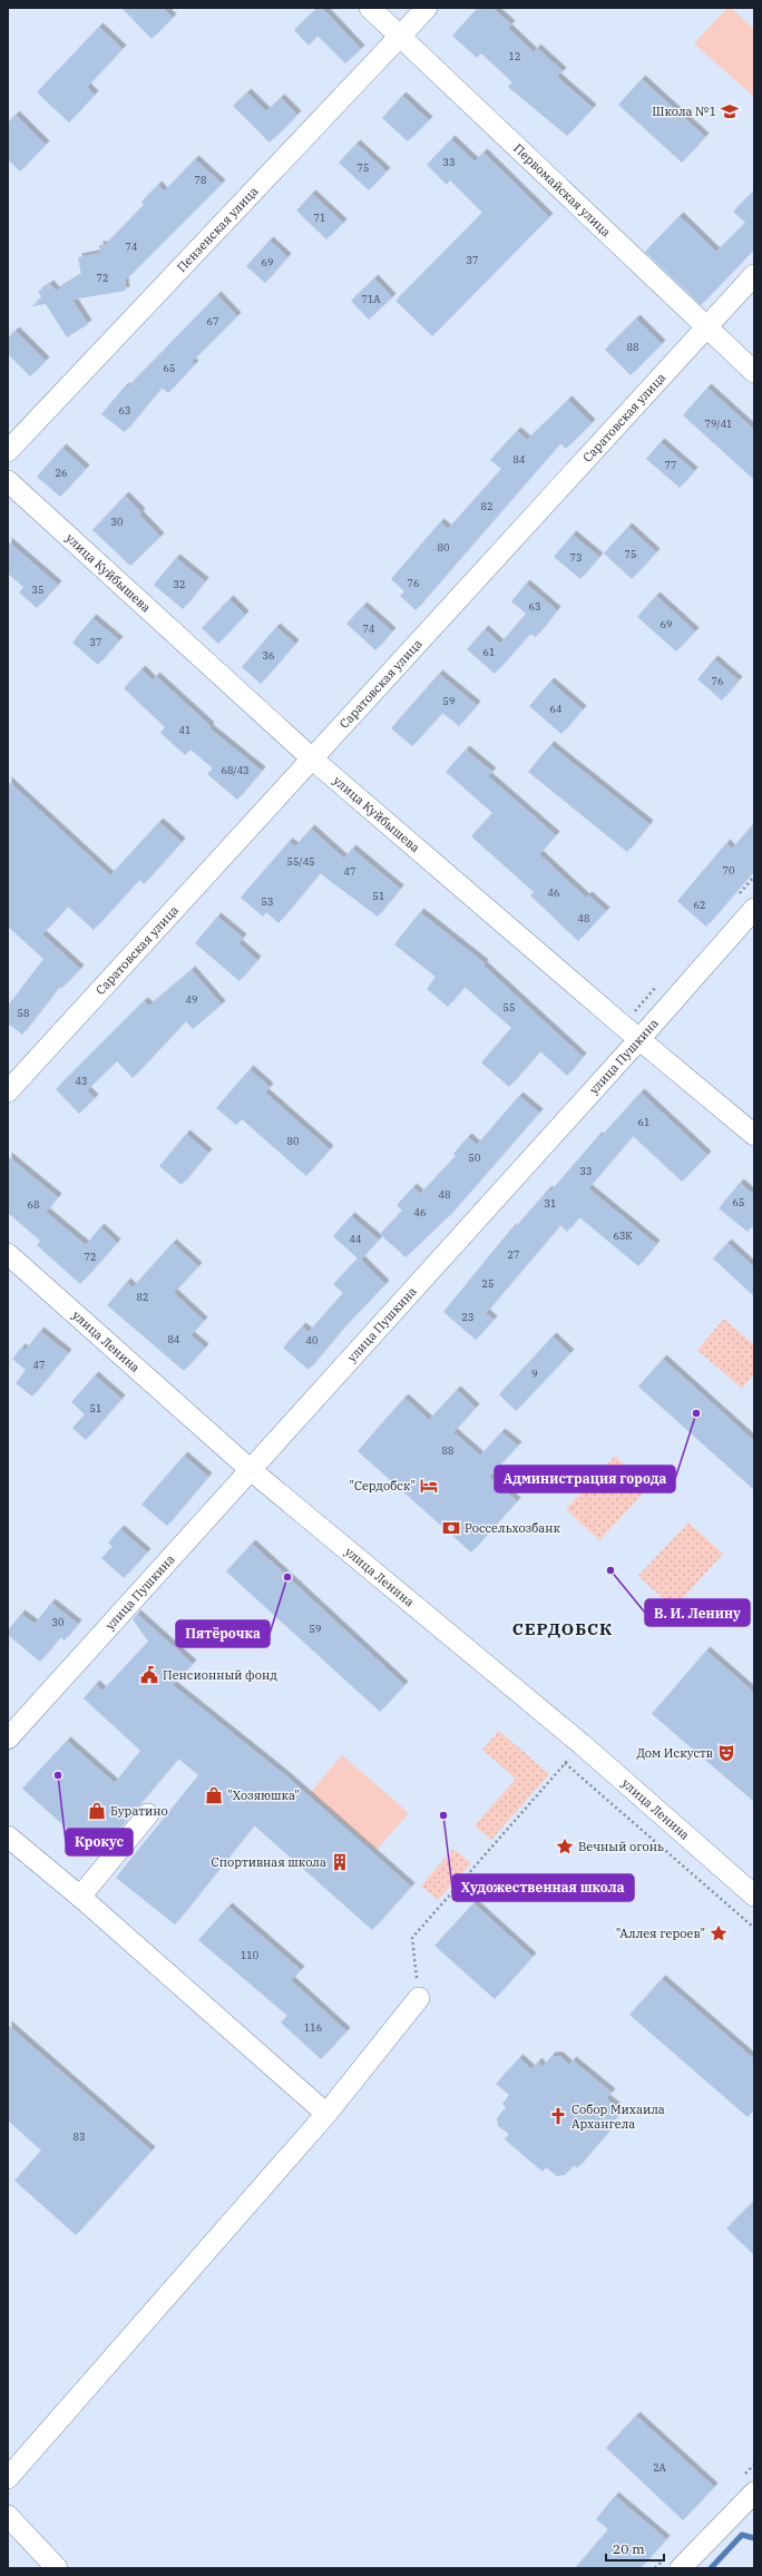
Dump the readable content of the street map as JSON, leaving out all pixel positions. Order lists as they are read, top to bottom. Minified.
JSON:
{"streets":{"street":["Первомайская улица","Пензенская улица","Саратовская улица","улица Куйбышева","улица Пушкина","улица Ленина"]},"crossings":[["Первомайская улица","Пензенская улица"],["Первомайская улица","Саратовская улица"],["Саратовская улица","улица Куйбышева"],["улица Куйбышева","улица Пушкина"],["улица Пушкина","улица Ленина"]],"districts":["СЕРДОБСК"],"places":{"school or university":["Школа №1"],"other":["Администрация города","В. И. Ленину","Пятёрочка","Крокус","Художественная школа"],"hotel":["\"Сердобск\""],"bank":["Россельхозбанк"],"public building":["Пенсионный фонд"],"theatre":["Дом Искуств"],"shop":["\"Хозяюшка\"","Буратино"],"place":["Вечный огонь","\"Аллея героев\""],"building":["Спортивная школа"],"church":["Собор Михаила Архангела"]},"house_numbers":["12","33","75","78","71","74","37","69","72","71А","67","88","65","63","79/41","84","77","26","82","30","80","75","73","76","32","35","63","69","74","37","61","36","76","59","64","41","68/43","55/45","70","47","46","51","53","62","48","49","55","58","43","61","80","50","33","48","65","31","68","46","63К","44","27","72","25","82","23","84","40","47","9","51","88","30","59","110","116","83","2А"],"scale_bar":"20 m"}
